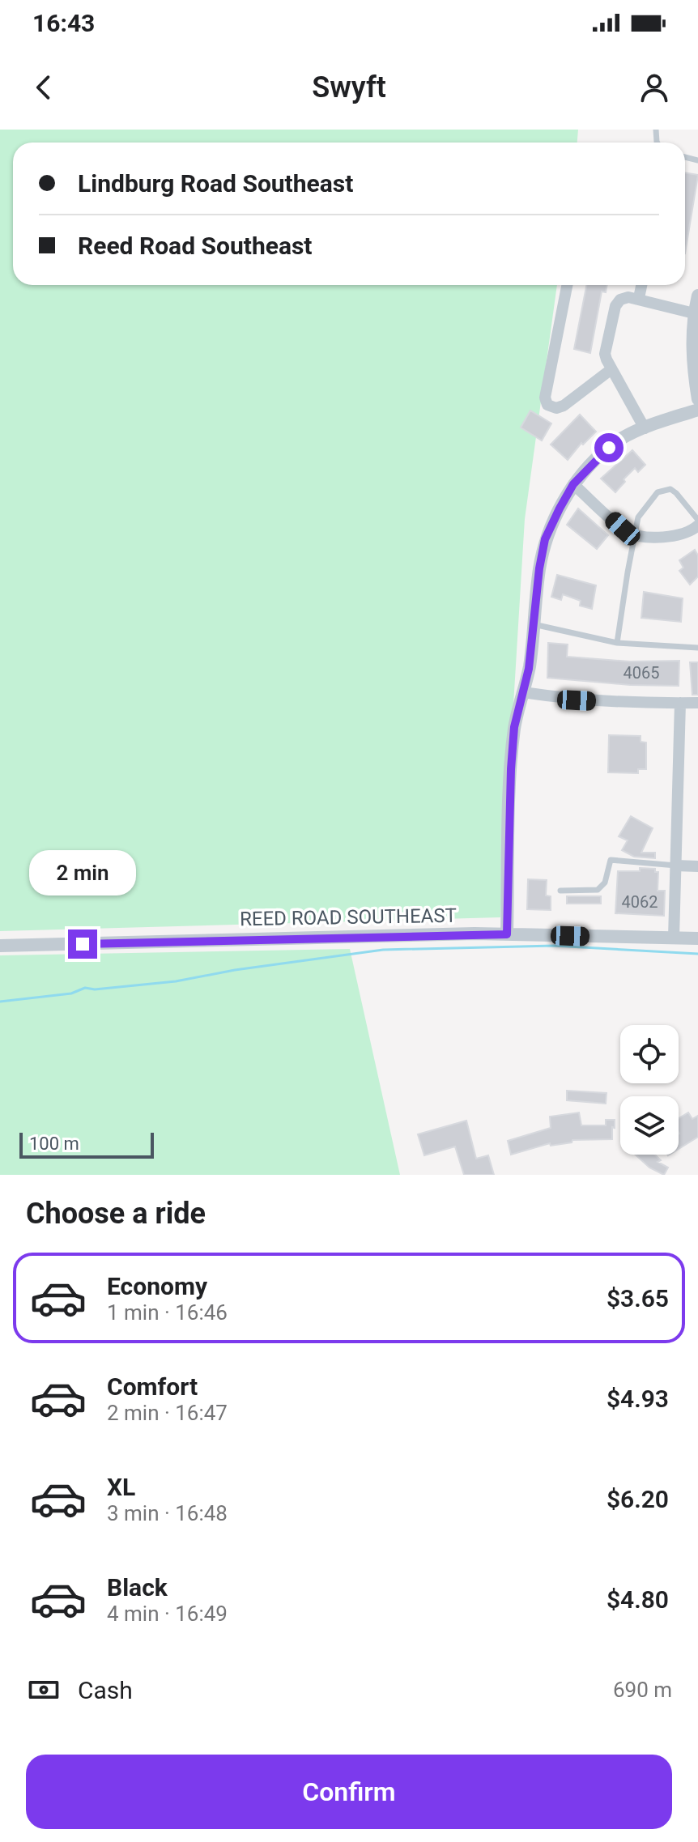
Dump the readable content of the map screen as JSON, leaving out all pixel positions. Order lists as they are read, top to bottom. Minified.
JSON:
{"streets":{"street":["REED ROAD SOUTHEAST"]},"house_numbers":["4065","4062"],"scale_bar":"100 m","page":{"status":"16:43","header":"Swyft","banner":["Lindburg Road Southeast","Reed Road Southeast"],"bubble":"2 min","scale":"100 m","heading":"Choose a ride","list":[{"name":"Economy","note":"1 min · 16:46","value":"$3.65"},{"name":"Comfort","note":"2 min · 16:47","value":"$4.93"},{"name":"XL","note":"3 min · 16:48","value":"$6.20"},{"name":"Black","note":"4 min · 16:49","value":"$4.80"}],"pay":["Cash","690 m"],"buttons":"Confirm"}}
